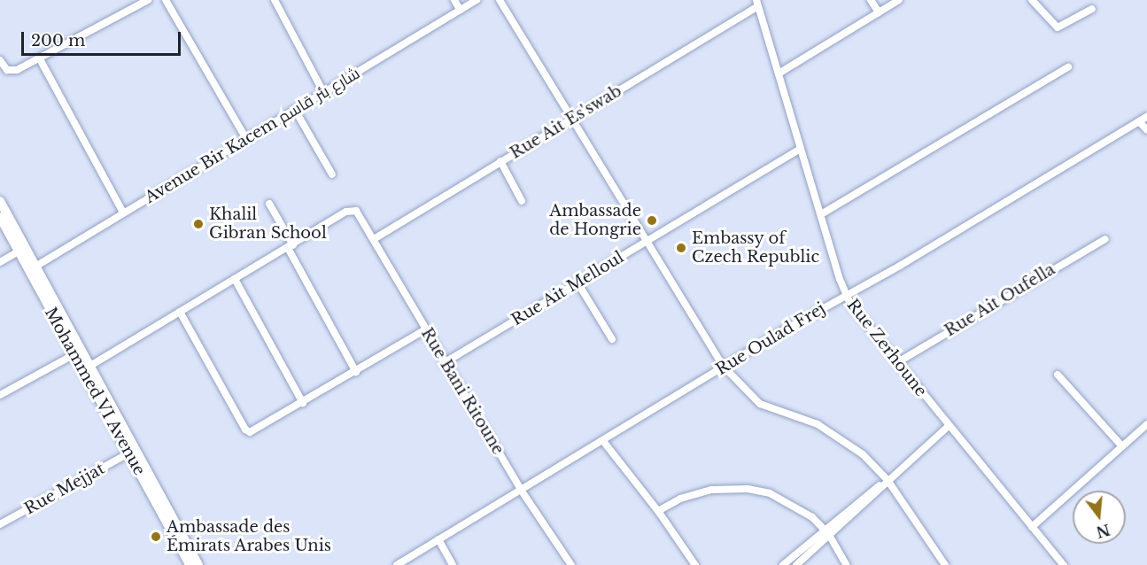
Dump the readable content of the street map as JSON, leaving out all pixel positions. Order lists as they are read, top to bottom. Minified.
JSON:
{"streets":{"main road":["Mohammed VI Avenue"],"street":["Rue Ait Es'swab","Avenue Bir Kacem شارع بئر قاسم","Rue Ait Melloul","Rue Ait Oufella","Rue Oulad Frej","Rue Zerhoune","Rue Bani Ritoune","Rue Mejjat"]},"crossings":[["Rue Ait Es'swab","Rue Zerhoune"],["Rue Ait Es'swab","Rue Bani Ritoune"],["Avenue Bir Kacem شارع بئر قاسم","Mohammed VI Avenue"],["Rue Ait Melloul","Rue Zerhoune"],["Rue Ait Melloul","Rue Bani Ritoune"],["Rue Ait Oufella","Rue Zerhoune"],["Rue Oulad Frej","Rue Zerhoune"],["Rue Oulad Frej","Rue Bani Ritoune"],["Mohammed VI Avenue","Rue Mejjat"]],"places":["Ambassade de Hongrie","Khalil Gibran School","Embassy of Czech Republic","Ambassade des Émirats Arabes Unis"],"scale_bar":"200 m","north":"bottom"}
